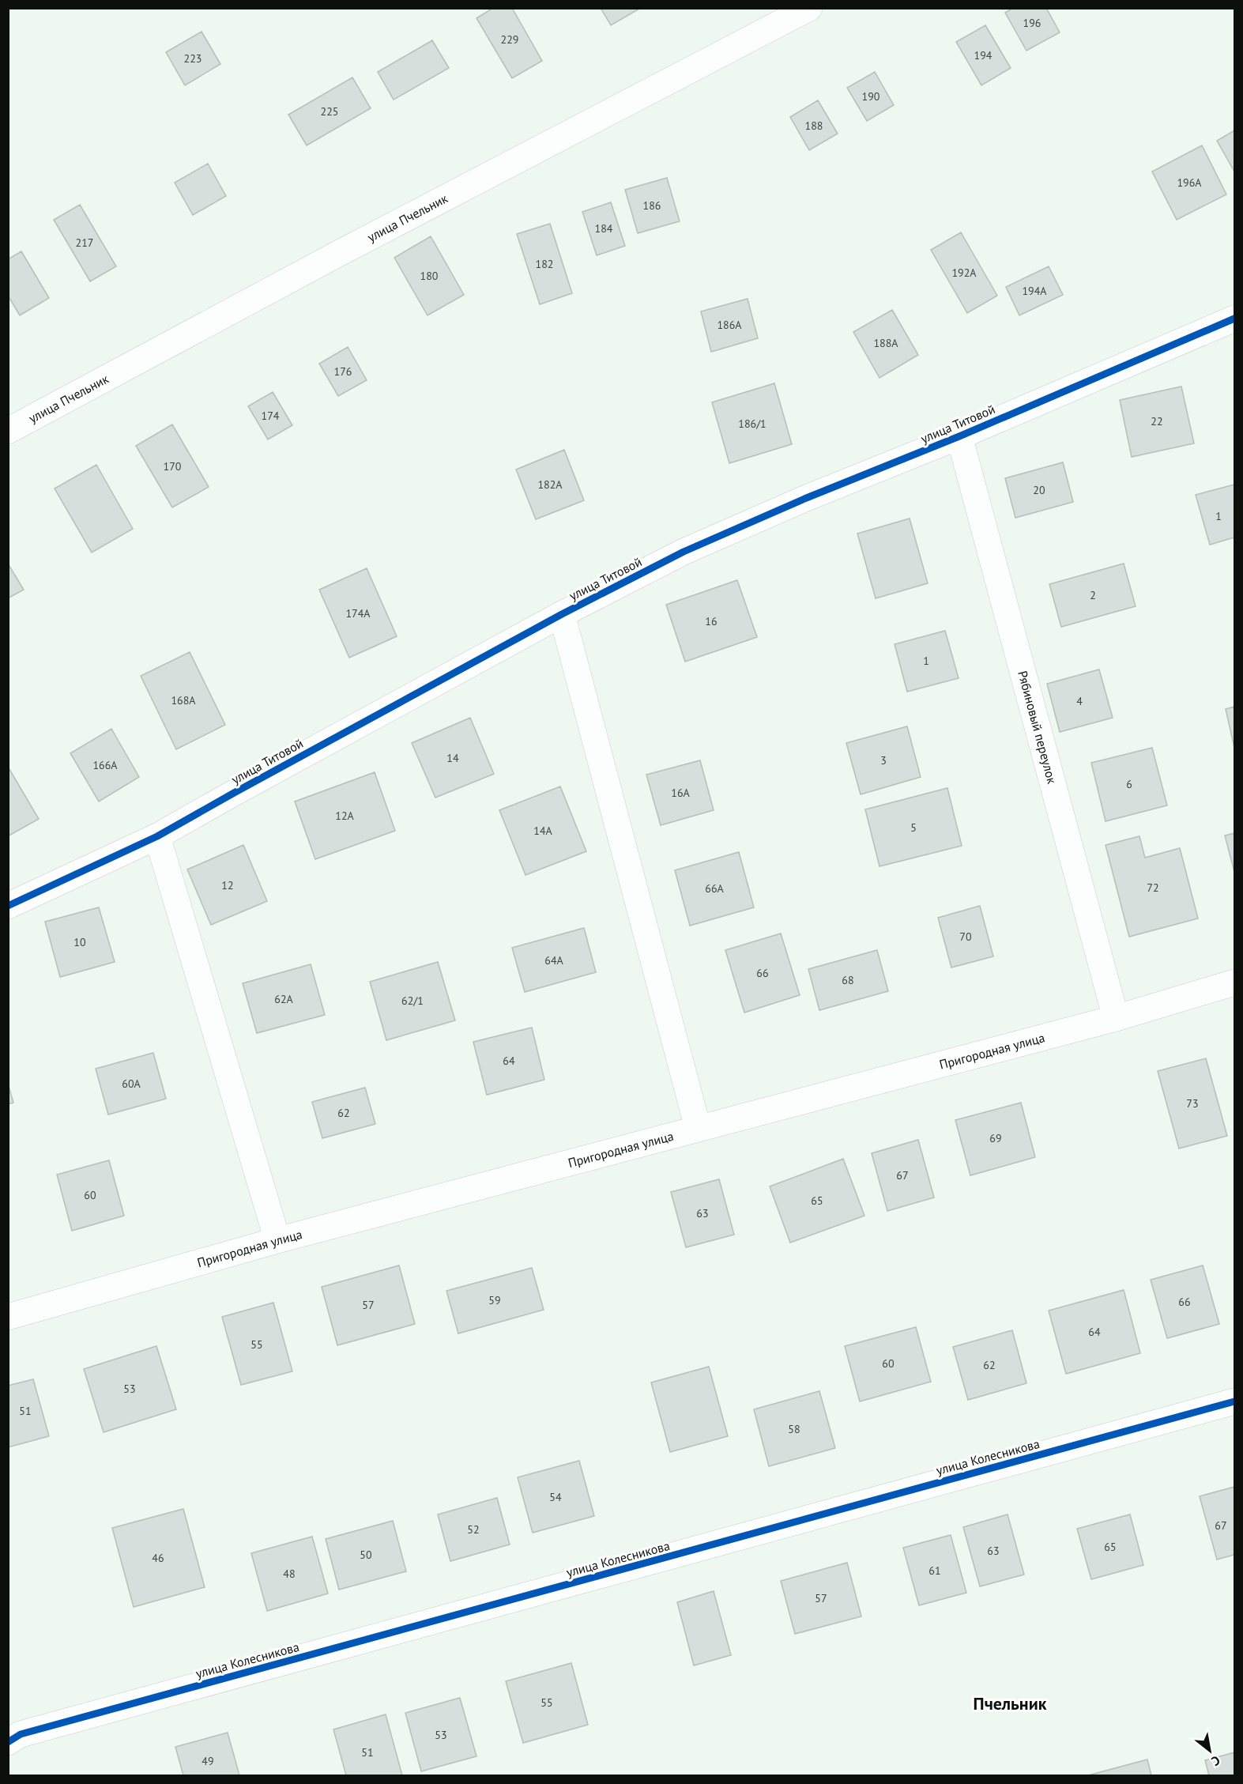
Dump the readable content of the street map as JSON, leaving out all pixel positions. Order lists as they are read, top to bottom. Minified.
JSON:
{"streets":{"street":["улица Пчельник","улица Титовой","Рябиновый переулок","Пригородная улица","улица Колесникова"]},"crossings":[["улица Титовой","Рябиновый переулок"],["Рябиновый переулок","Пригородная улица"]],"districts":["Пчельник"],"house_numbers":["196","229","194","223","190","225","188","196А","186","184","217","182","192А","180","194А","186А","188А","176","174","22","186/1","170","182А","20","1","2","174А","16","1","168А","4","14","3","166А","6","16А","12А","5","14А","12","72","66А","70","10","64А","66","68","62А","62/1","64","60А","73","62","69","67","60","65","63","59","66","57","64","55","60","62","53","51","58","54","67","52","65","63","50","46","61","48","57","55","53","51","49"],"north":"bottom right"}
